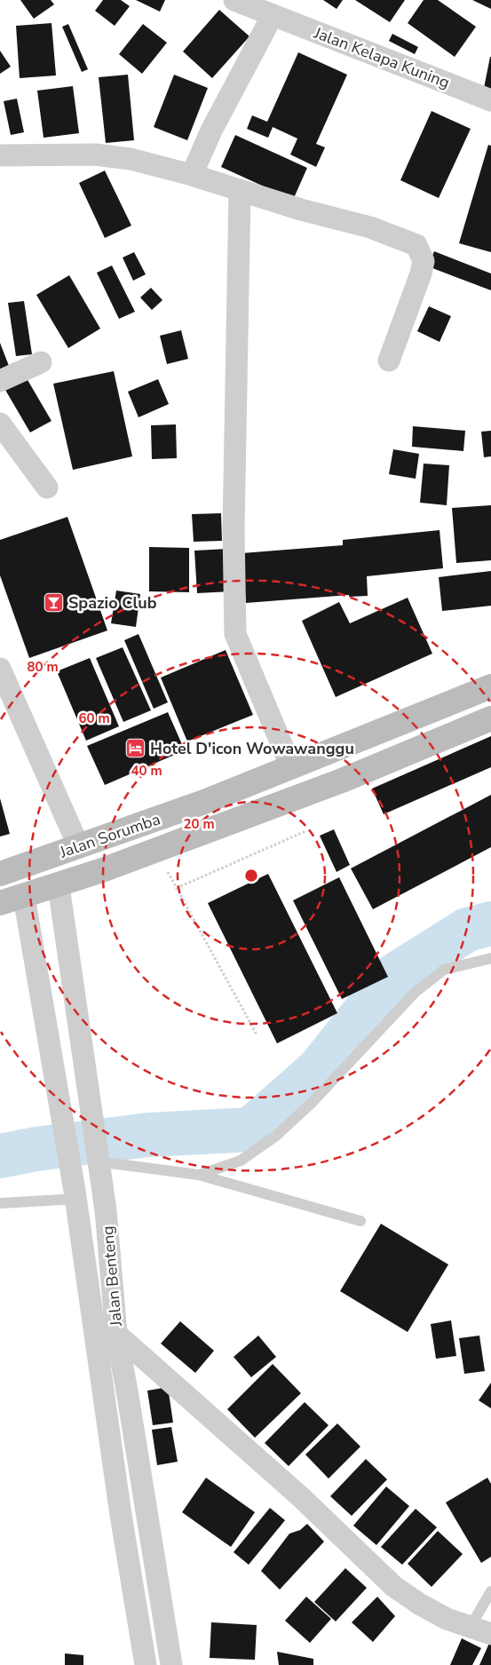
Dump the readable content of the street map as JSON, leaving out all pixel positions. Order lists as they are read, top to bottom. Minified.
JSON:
{"streets":{"street":["Jalan Kelapa Kuning","Jalan Sorumba","Jalan Benteng"]},"crossings":[["Jalan Sorumba","Jalan Benteng"]],"places":{"bar":["Spazio Club"],"hotel":["Hotel D'icon Wowawanggu"]},"rings":["80 m","60 m","40 m","20 m"]}
